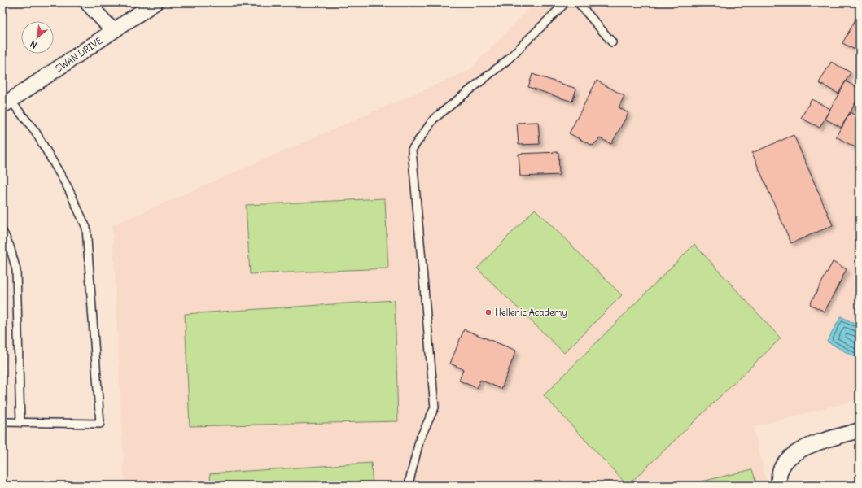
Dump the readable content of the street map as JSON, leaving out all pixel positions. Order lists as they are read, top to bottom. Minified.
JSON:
{"streets":{"street":["SWAN DRIVE"]},"places":["Hellenic Academy"],"north":"bottom left"}
